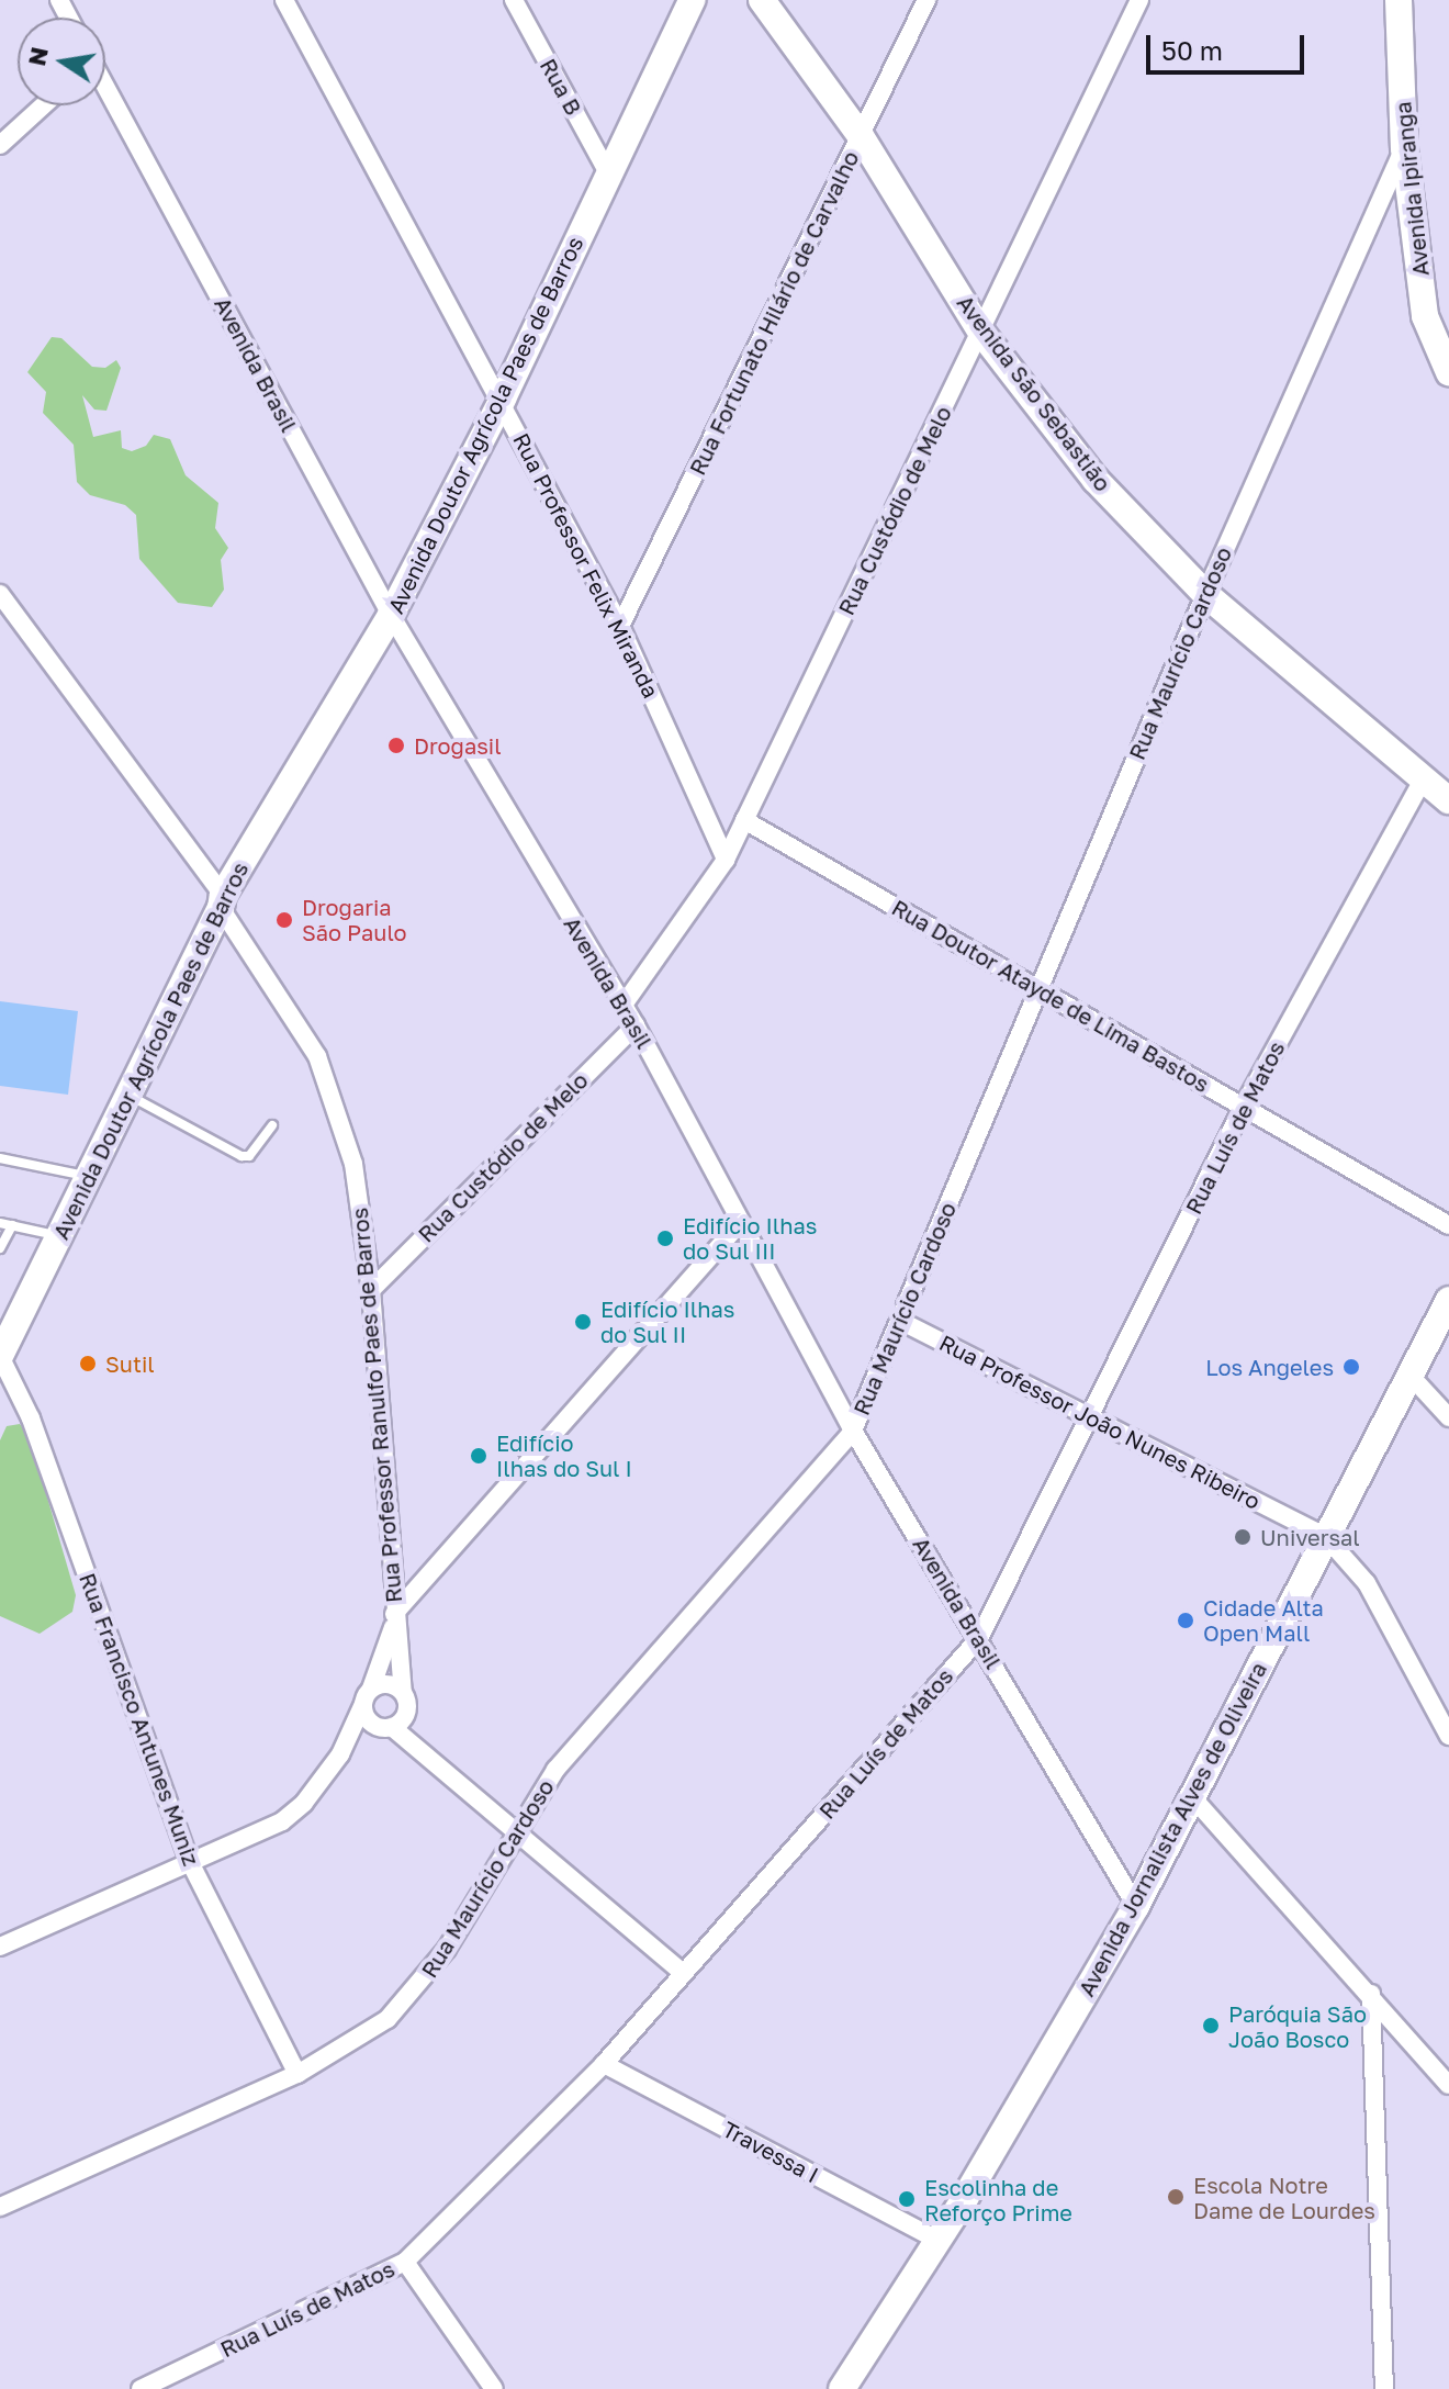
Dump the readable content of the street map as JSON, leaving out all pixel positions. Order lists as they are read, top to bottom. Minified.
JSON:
{"streets":{"street":["Rua B","Avenida Ipiranga","Rua Fortunato Hilário de Carvalho","Avenida Brasil","Avenida São Sebastião","Avenida Doutor Agrícola Paes de Barros","Rua Custódio de Melo","Rua Professor Felix Miranda","Rua Maurício Cardoso","Rua Doutor Atayde de Lima Bastos","Rua Luís de Matos","Rua Professor Ranulfo Paes de Barros","Rua Professor João Nunes Ribeiro","Rua Francisco Antunes Muniz","Avenida Jornalista Alves de Oliveira","Travessa I"]},"crossings":[["Rua B","Avenida Doutor Agrícola Paes de Barros"],["Avenida Ipiranga","Rua Maurício Cardoso"],["Rua Fortunato Hilário de Carvalho","Avenida São Sebastião"],["Rua Fortunato Hilário de Carvalho","Rua Professor Felix Miranda"],["Avenida Brasil","Avenida Doutor Agrícola Paes de Barros"],["Avenida Brasil","Rua Custódio de Melo"],["Avenida Brasil","Rua Maurício Cardoso"],["Avenida Brasil","Rua Luís de Matos"],["Avenida Brasil","Avenida Jornalista Alves de Oliveira"],["Avenida São Sebastião","Rua Custódio de Melo"],["Avenida São Sebastião","Rua Maurício Cardoso"],["Avenida São Sebastião","Rua Luís de Matos"],["Avenida Doutor Agrícola Paes de Barros","Rua Professor Felix Miranda"],["Avenida Doutor Agrícola Paes de Barros","Rua Professor Ranulfo Paes de Barros"],["Avenida Doutor Agrícola Paes de Barros","Rua Francisco Antunes Muniz"],["Rua Custódio de Melo","Rua Professor Felix Miranda"],["Rua Custódio de Melo","Rua Doutor Atayde de Lima Bastos"],["Rua Custódio de Melo","Rua Professor Ranulfo Paes de Barros"],["Rua Maurício Cardoso","Rua Doutor Atayde de Lima Bastos"],["Rua Maurício Cardoso","Rua Professor João Nunes Ribeiro"],["Rua Maurício Cardoso","Rua Francisco Antunes Muniz"],["Rua Doutor Atayde de Lima Bastos","Rua Luís de Matos"],["Rua Luís de Matos","Rua Professor João Nunes Ribeiro"],["Rua Luís de Matos","Travessa I"],["Rua Professor João Nunes Ribeiro","Avenida Jornalista Alves de Oliveira"],["Avenida Jornalista Alves de Oliveira","Travessa I"]],"places":["Drogasil","Drogaria São Paulo","Edifício Ilhas do Sul III","Edifício Ilhas do Sul II","Sutil","Los Angeles","Edifício Ilhas do Sul I","Universal","Cidade Alta Open Mall","Paróquia São João Bosco","Escola Notre Dame de Lourdes","Escolinha de Reforço Prime"],"scale_bar":"50 m","north":"left"}
